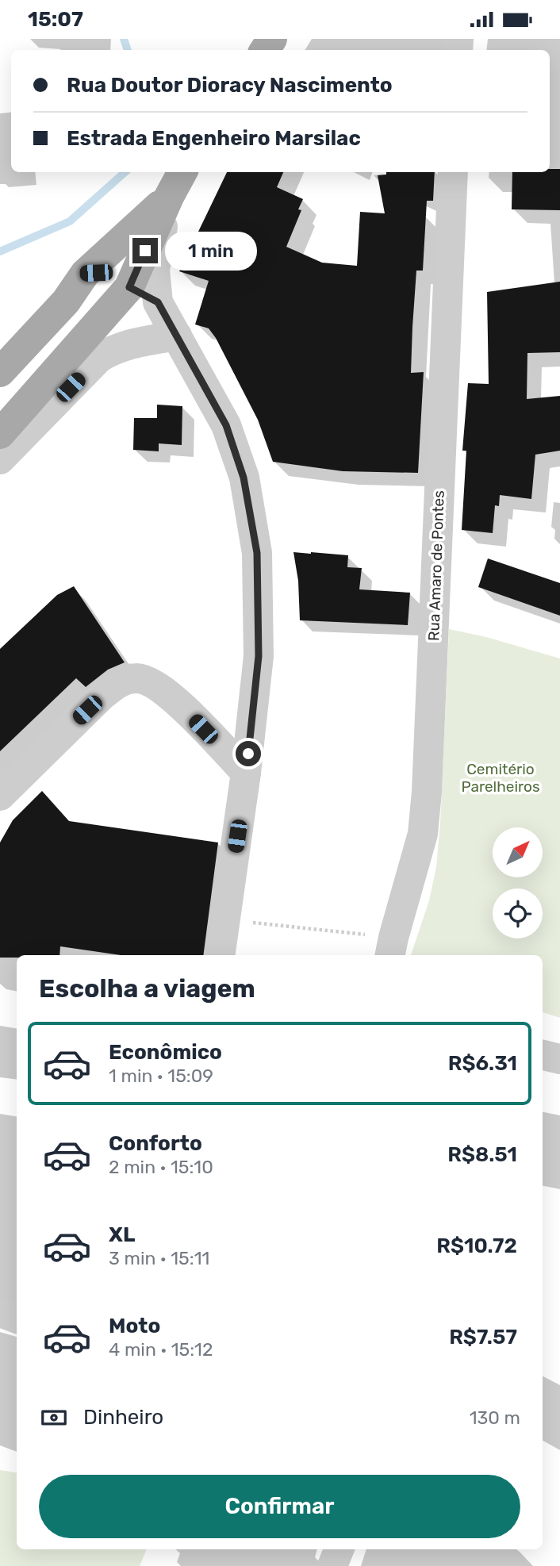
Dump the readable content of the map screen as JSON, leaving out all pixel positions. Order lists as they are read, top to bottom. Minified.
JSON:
{"streets":{"street":["Rua Amaro de Pontes"]},"parks":["Cemitério Parelheiros"],"north":"top right","page":{"status":"15:07","banner":["Rua Doutor Dioracy Nascimento","Estrada Engenheiro Marsilac"],"bubble":"1 min","heading":"Escolha a viagem","list":[{"name":"Econômico","note":"1 min · 15:09","value":"R$6.31"},{"name":"Conforto","note":"2 min · 15:10","value":"R$8.51"},{"name":"XL","note":"3 min · 15:11","value":"R$10.72"},{"name":"Moto","note":"4 min · 15:12","value":"R$7.57"}],"pay":["Dinheiro","130 m"],"buttons":"Confirmar"}}
